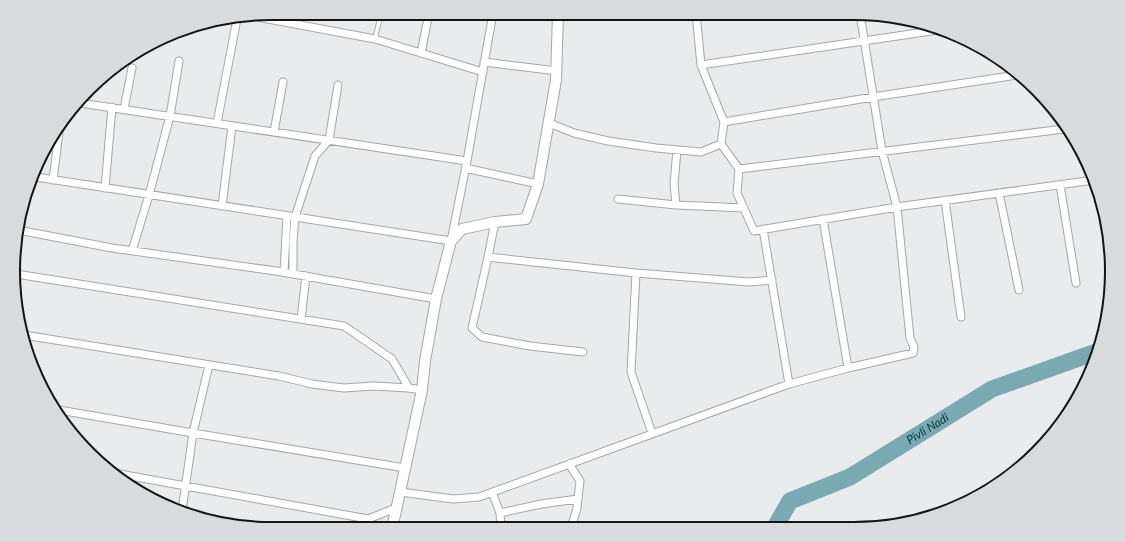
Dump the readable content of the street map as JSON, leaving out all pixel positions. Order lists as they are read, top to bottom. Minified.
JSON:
{"water":["Pivli Nadi"]}
